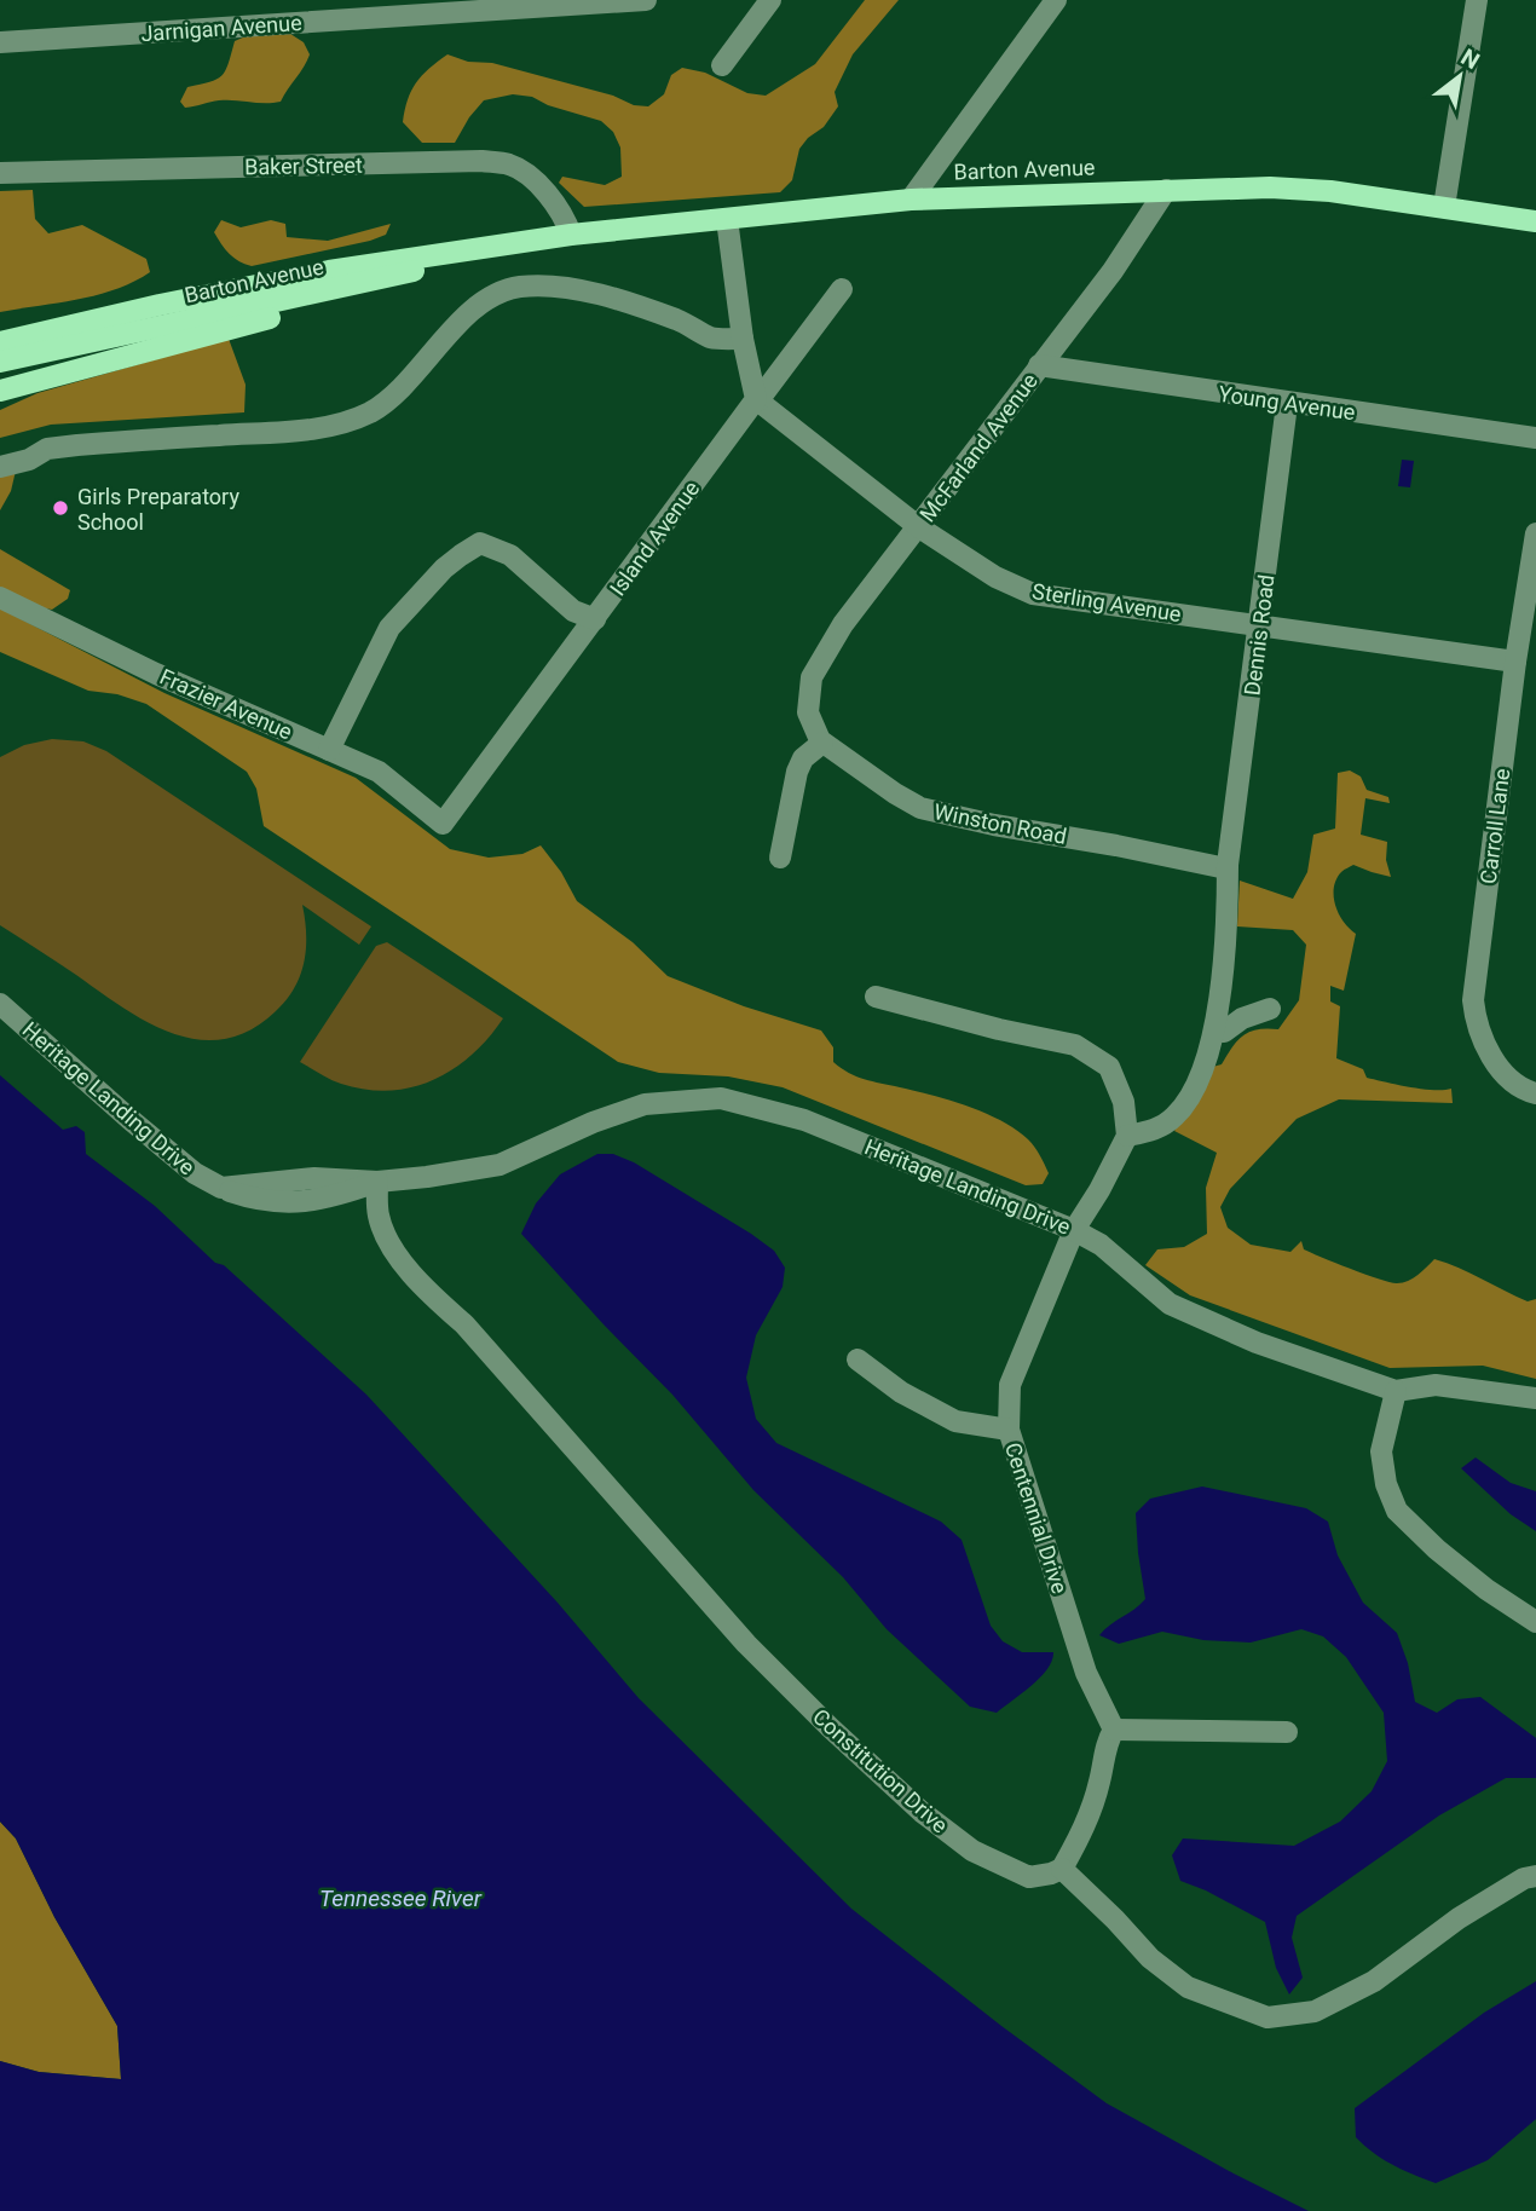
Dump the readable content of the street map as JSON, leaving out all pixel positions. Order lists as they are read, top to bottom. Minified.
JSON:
{"streets":{"main road":["Barton Avenue"],"street":["Jarnigan Avenue","Baker Street","Young Avenue","McFarland Avenue","Island Avenue","Sterling Avenue","Dennis Road","Frazier Avenue","Winston Road","Carroll Lane","Heritage Landing Drive","Centennial Drive","Constitution Drive"]},"crossings":[["Baker Street","Barton Avenue"],["Barton Avenue","McFarland Avenue"],["Young Avenue","McFarland Avenue"],["Young Avenue","Dennis Road"],["McFarland Avenue","Sterling Avenue"],["McFarland Avenue","Winston Road"],["Island Avenue","Sterling Avenue"],["Island Avenue","Frazier Avenue"],["Sterling Avenue","Dennis Road"],["Sterling Avenue","Carroll Lane"],["Dennis Road","Winston Road"],["Dennis Road","Centennial Drive"],["Heritage Landing Drive","Centennial Drive"],["Heritage Landing Drive","Constitution Drive"]],"water":["Tennessee River"],"places":["Girls Preparatory School"],"north":"top right"}
